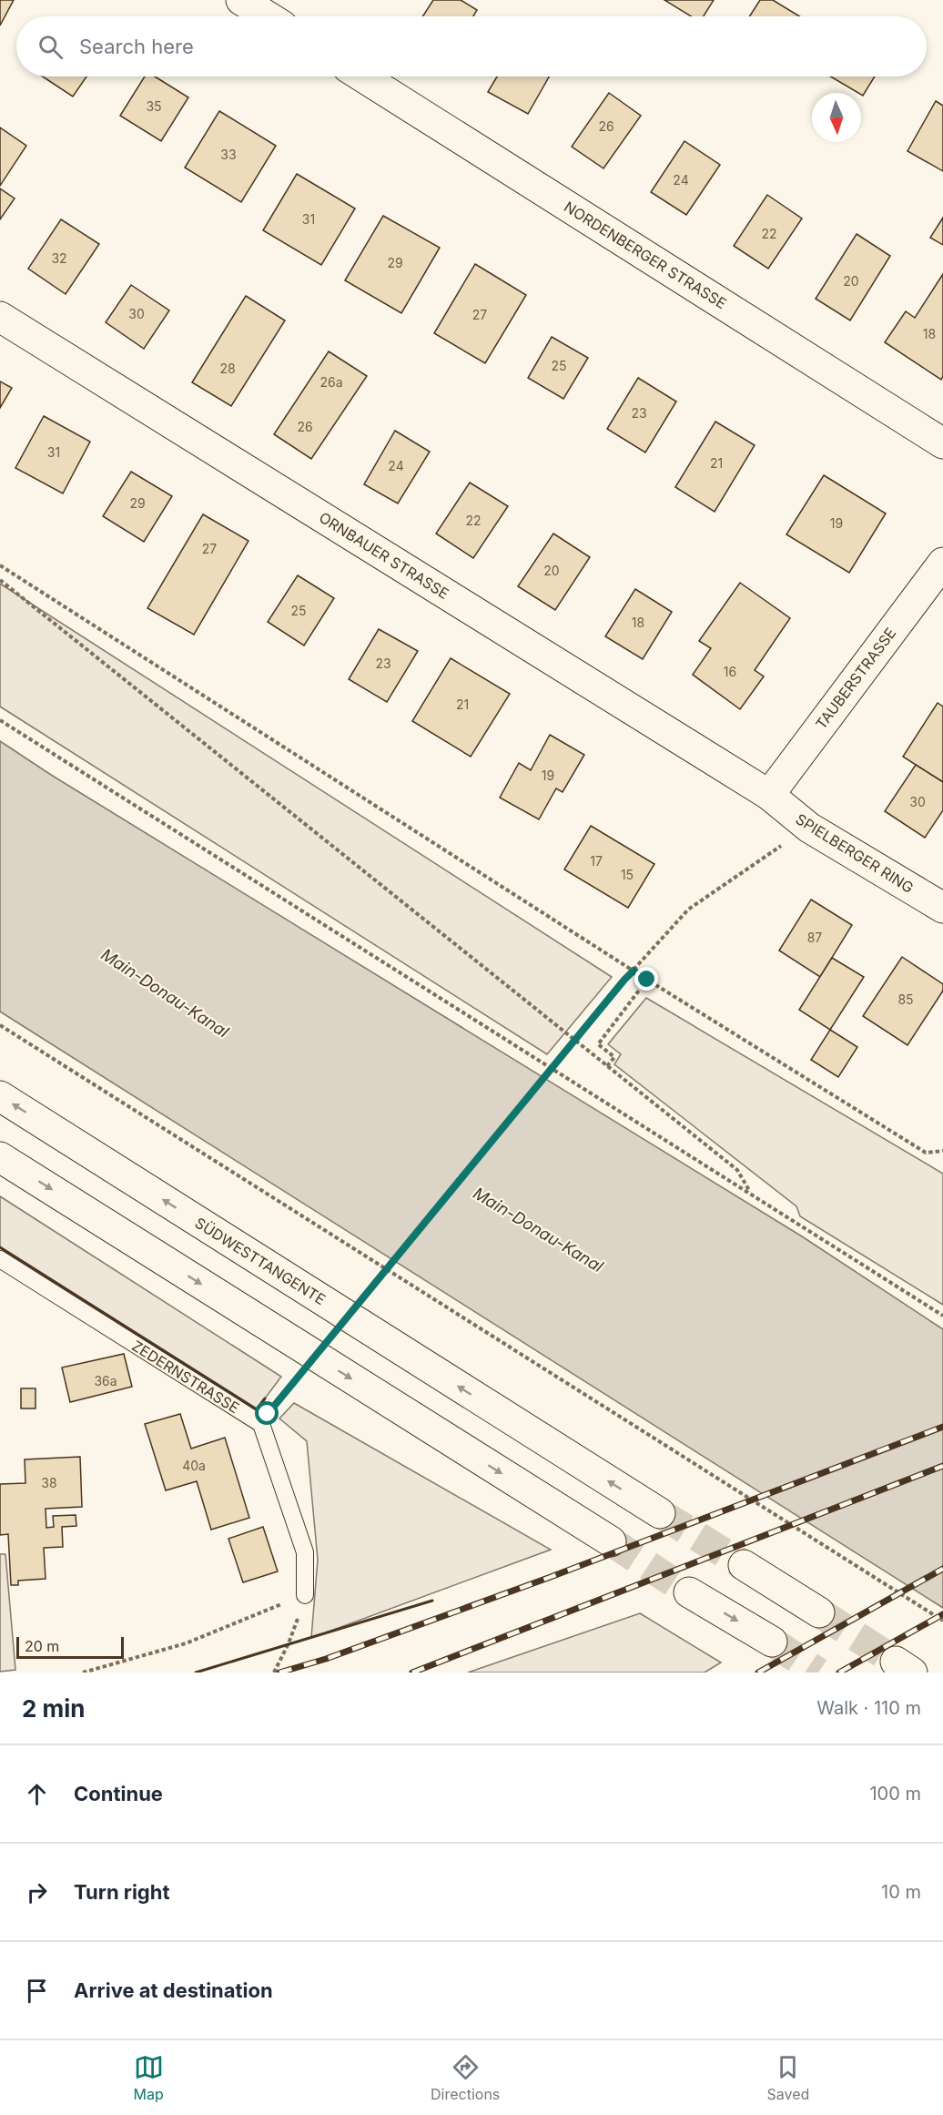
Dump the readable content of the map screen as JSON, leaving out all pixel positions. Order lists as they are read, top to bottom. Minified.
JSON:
{"streets":{"main road":["NORDENBERGER STRASSE","ORNBAUER STRASSE","TAUBERSTRASSE","SPIELBERGER RING","SÜDWESTTANGENTE"],"lane":["ZEDERNSTRASSE"]},"crossings":[["ORNBAUER STRASSE","TAUBERSTRASSE"],["ORNBAUER STRASSE","SPIELBERGER RING"],["TAUBERSTRASSE","SPIELBERGER RING"]],"water":["Main-Donau-Kanal"],"house_numbers":["35","26","33","24","31","22","32","29","20","30","27","18","25","28","26a","23","26","31","21","24","29","22","19","27","20","25","18","23","16","21","19","30","17","15","87","85","36a","40a","38"],"scale_bar":"20 m","north":"bottom","page":{"search":"Search here","scale":"20 m","heading":["2 min","Walk · 110 m"],"list":[["Continue","100 m"],["Turn right","10 m"],"Arrive at destination"],"nav":["Map","Directions","Saved"]}}
